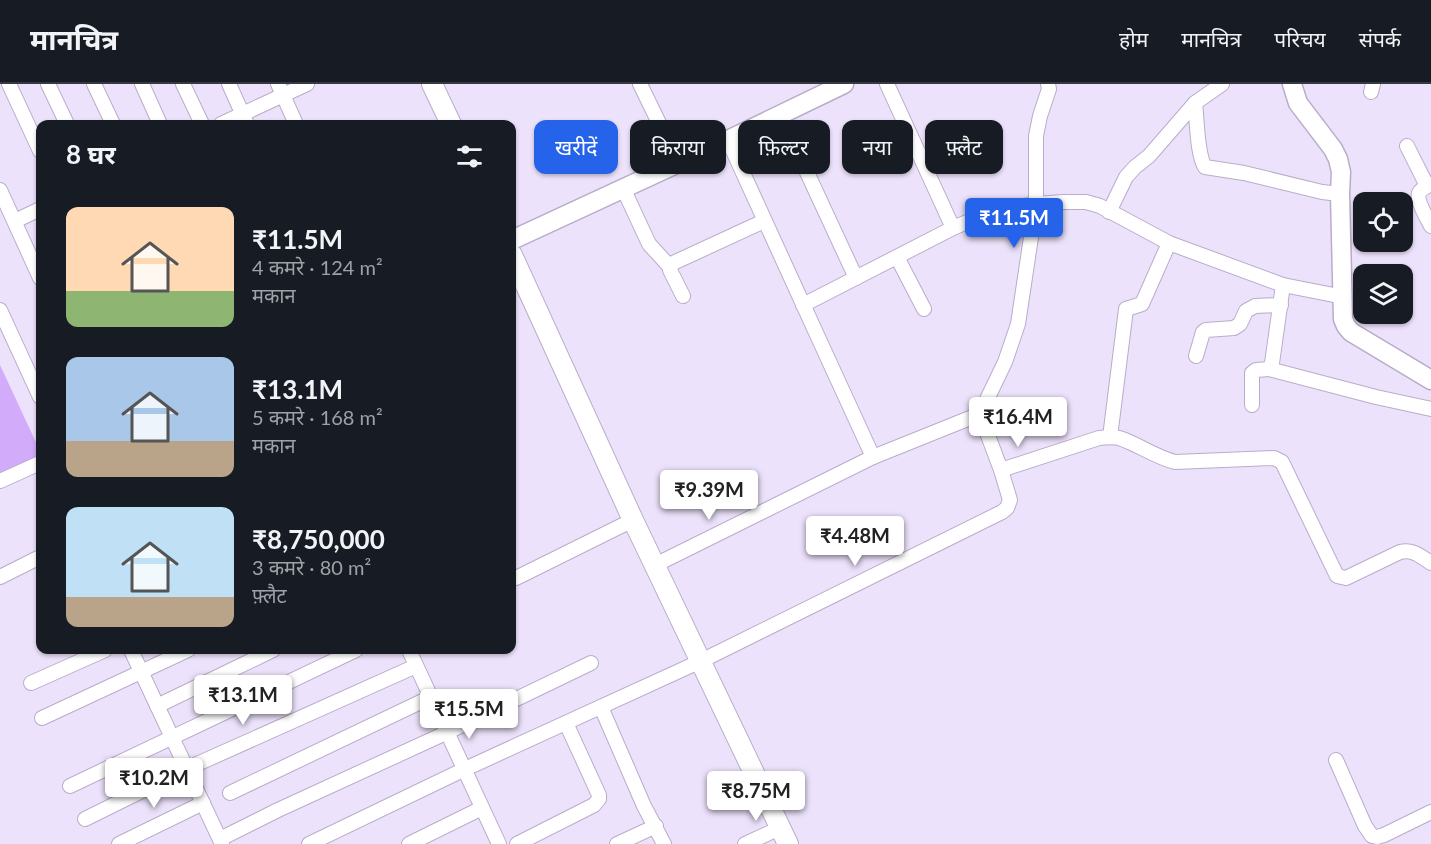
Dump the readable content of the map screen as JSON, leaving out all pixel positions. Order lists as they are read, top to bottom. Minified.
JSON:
{"page":{"header":"मानचित्र","nav":["होम","मानचित्र","परिचय","संपर्क"],"chip":["खरीदें","किराया","फ़िल्टर","नया","फ़्लैट"],"heading":"8 घर","list":[{"name":"₹11.5M","note":"4 कमरे · 124 m² · मकान"},{"name":"₹13.1M","note":"5 कमरे · 168 m² · मकान"},{"name":"₹8,750,000","note":"3 कमरे · 80 m² · फ़्लैट"}],"price":["₹11.5M","₹16.4M","₹9.39M","₹4.48M","₹13.1M","₹15.5M","₹10.2M","₹8.75M"]}}
